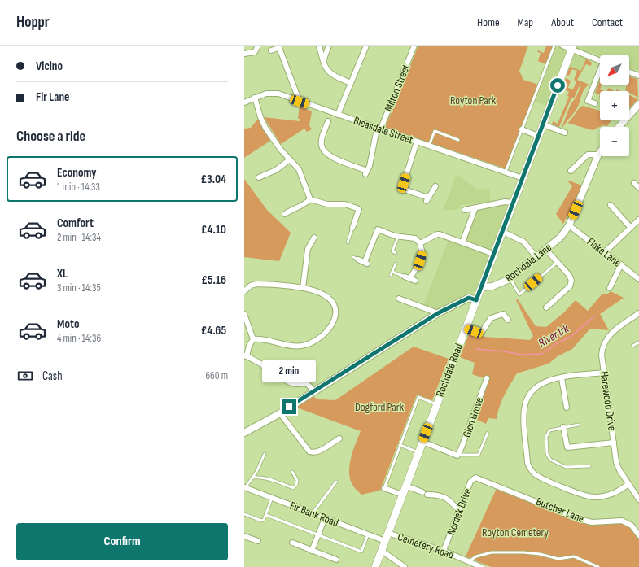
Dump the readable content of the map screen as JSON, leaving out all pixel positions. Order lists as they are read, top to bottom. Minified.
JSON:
{"streets":{"main road":["Rochdale Road"],"street":["Milton Street","Bleasdale Street","Flake Lane","Rochdale Lane","Harewood Drive","Glen Grove","Butcher Lane","Nordek Drive","Fir Bank Road","Cemetery Road"]},"crossings":[["Milton Street","Bleasdale Street"],["Bleasdale Street","Rochdale Road"],["Flake Lane","Rochdale Lane"],["Rochdale Lane","Rochdale Road"],["Rochdale Road","Fir Bank Road"],["Rochdale Road","Cemetery Road"],["Butcher Lane","Nordek Drive"],["Nordek Drive","Cemetery Road"]],"water":["River Irk"],"parks":["Royton Park","Dogford Park","Royton Cemetery"],"north":"bottom left","page":{"header":"Hoppr","nav":["Home","Map","About","Contact"],"banner":["Vicino","Fir Lane"],"map_buttons":["+","−"],"heading":"Choose a ride","list":[{"name":"Economy","note":"1 min · 14:33","value":"£3.04"},{"name":"Comfort","note":"2 min · 14:34","value":"£4.10"},{"name":"XL","note":"3 min · 14:35","value":"£5.16"},{"name":"Moto","note":"4 min · 14:36","value":"£4.65"}],"pay":["Cash","660 m"],"bubble":"2 min","buttons":"Confirm"}}
